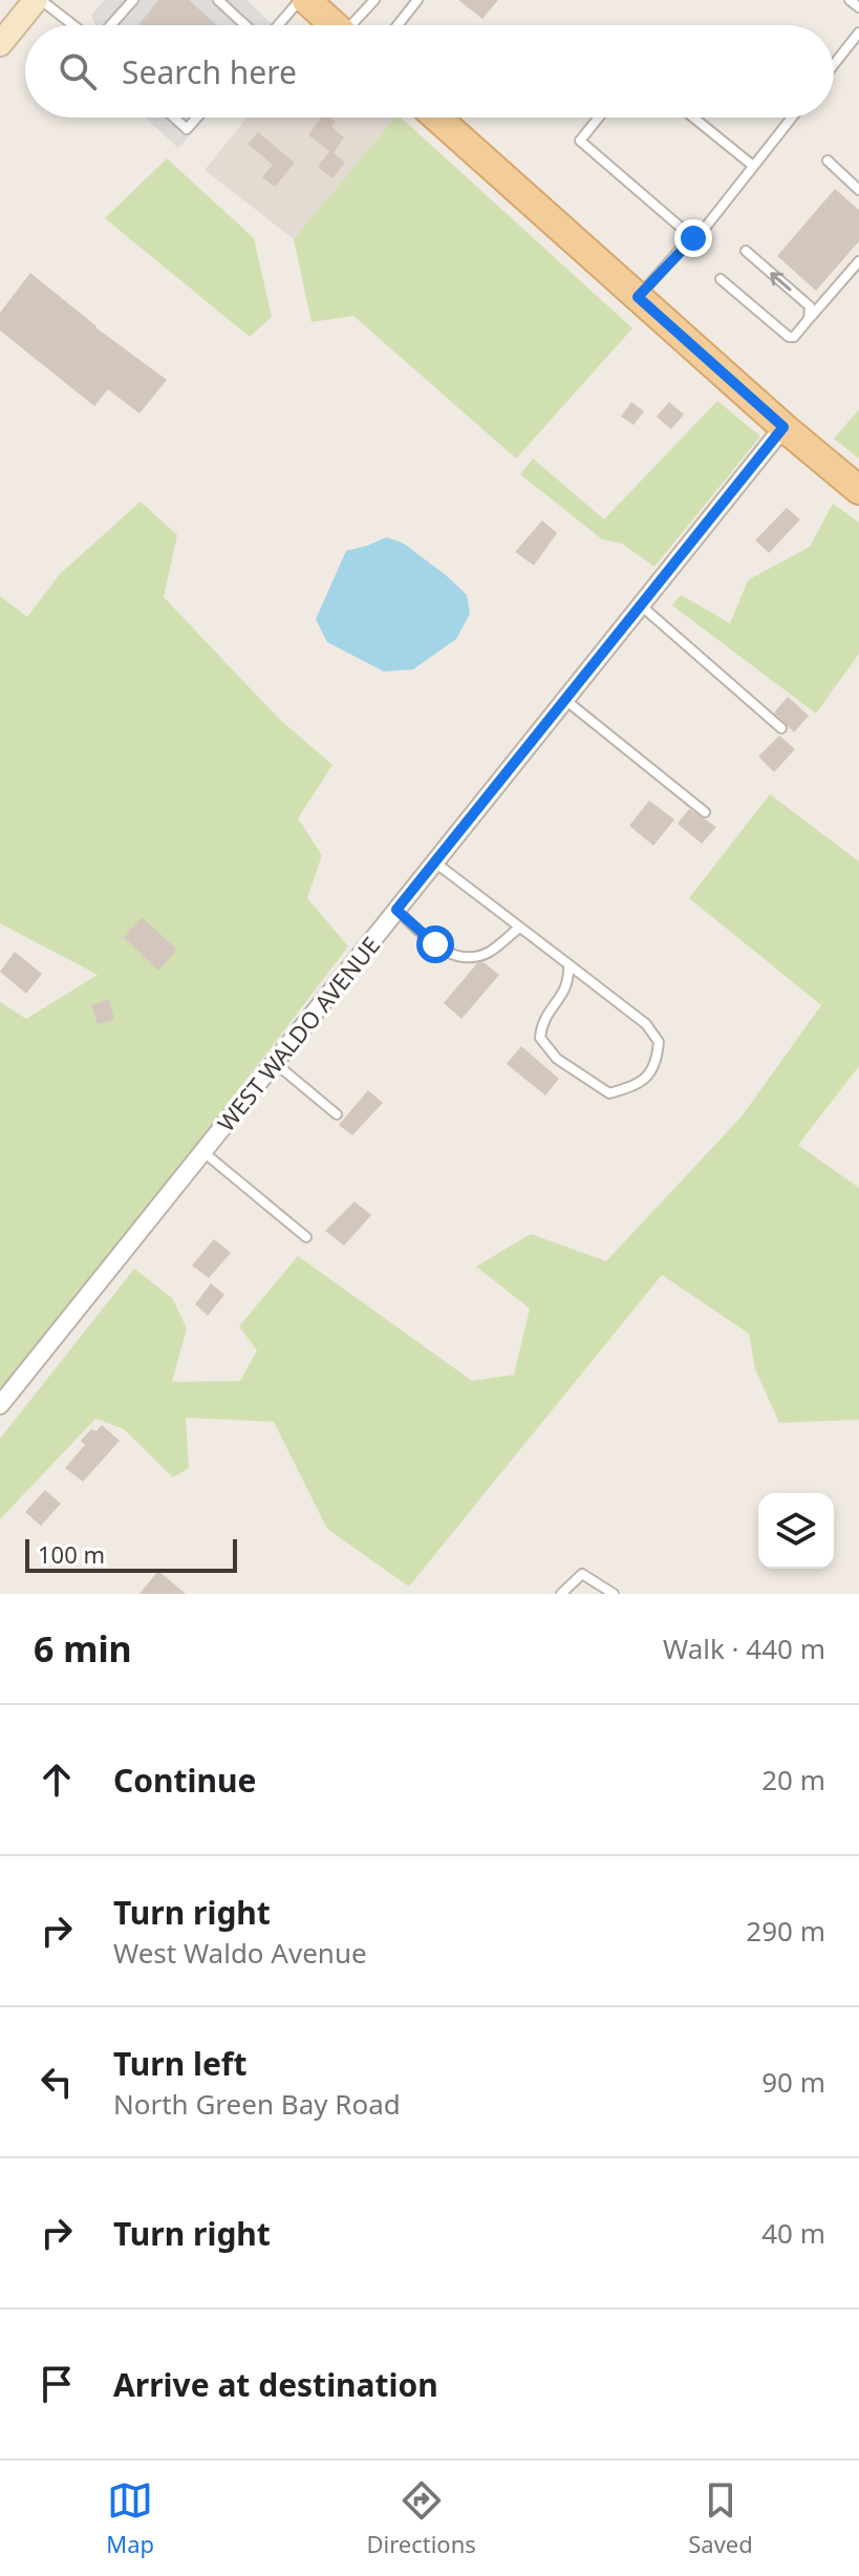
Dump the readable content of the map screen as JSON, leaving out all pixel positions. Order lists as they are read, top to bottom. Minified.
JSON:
{"streets":{"street":["WEST WALDO AVENUE"]},"scale_bar":"100 m","page":{"search":"Search here","scale":"100 m","heading":["6 min","Walk · 440 m"],"list":[["Continue","20 m"],["Turn right","West Waldo Avenue","290 m"],["Turn left","North Green Bay Road","90 m"],["Turn right","40 m"],"Arrive at destination"],"nav":["Map","Directions","Saved"]}}
